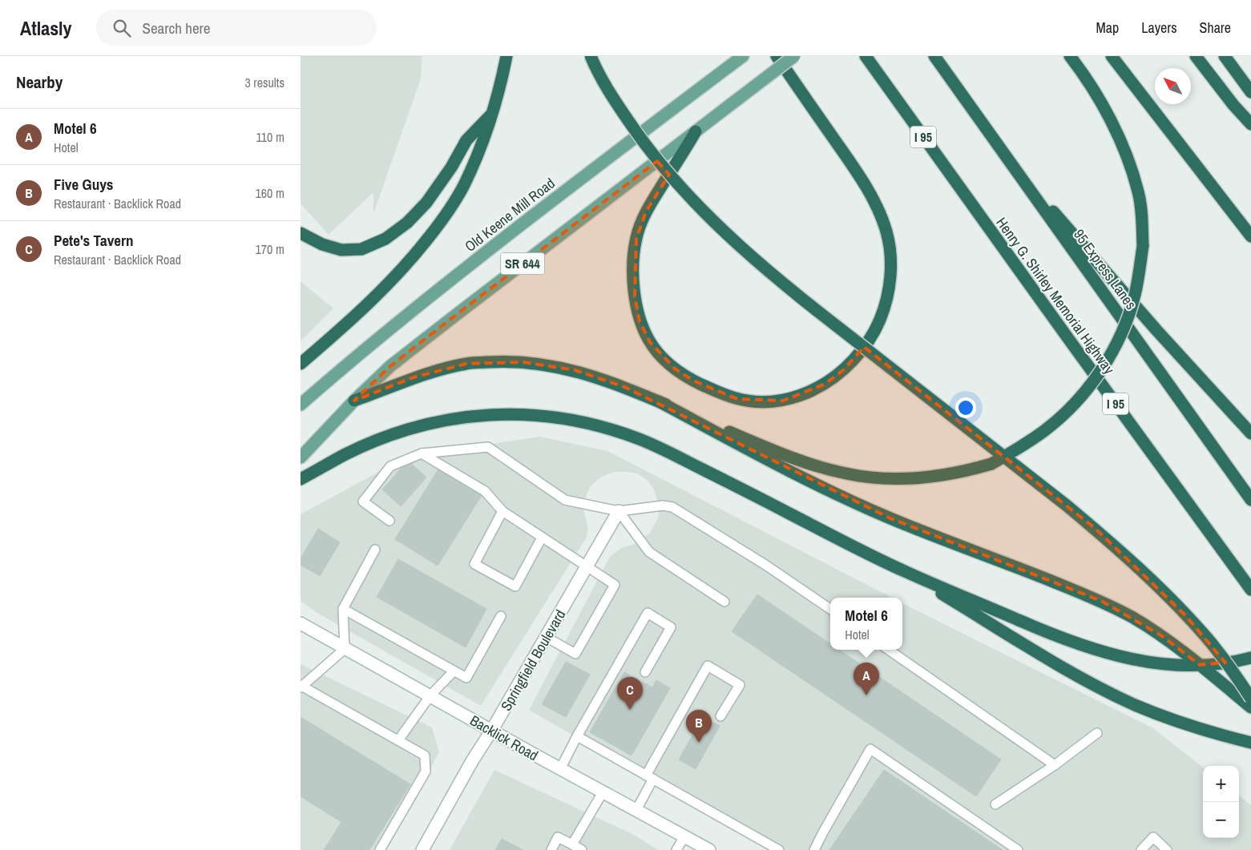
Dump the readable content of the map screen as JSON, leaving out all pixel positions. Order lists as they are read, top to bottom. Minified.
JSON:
{"streets":{"highway":["I 95","95 Express Lanes","Henry G. Shirley Memorial Highway"],"main road":["Old Keene Mill Road","SR 644","Springfield Boulevard","Backlick Road"]},"crossings":[["Springfield Boulevard","Backlick Road"]],"north":"top left","page":{"header":"Atlasly","search":"Search here","nav":["Map","Layers","Share"],"heading":["Nearby","3 results"],"list":[{"mark":"A","name":"Motel 6","note":"Hotel","value":"110 m"},{"mark":"B","name":"Five Guys","note":"Restaurant · Backlick Road","value":"160 m"},{"mark":"C","name":"Pete's Tavern","note":"Restaurant · Backlick Road","value":"170 m"}],"popup":["Motel 6","Hotel"],"pins":["A","C","B"],"map_buttons":["+","−"]}}
